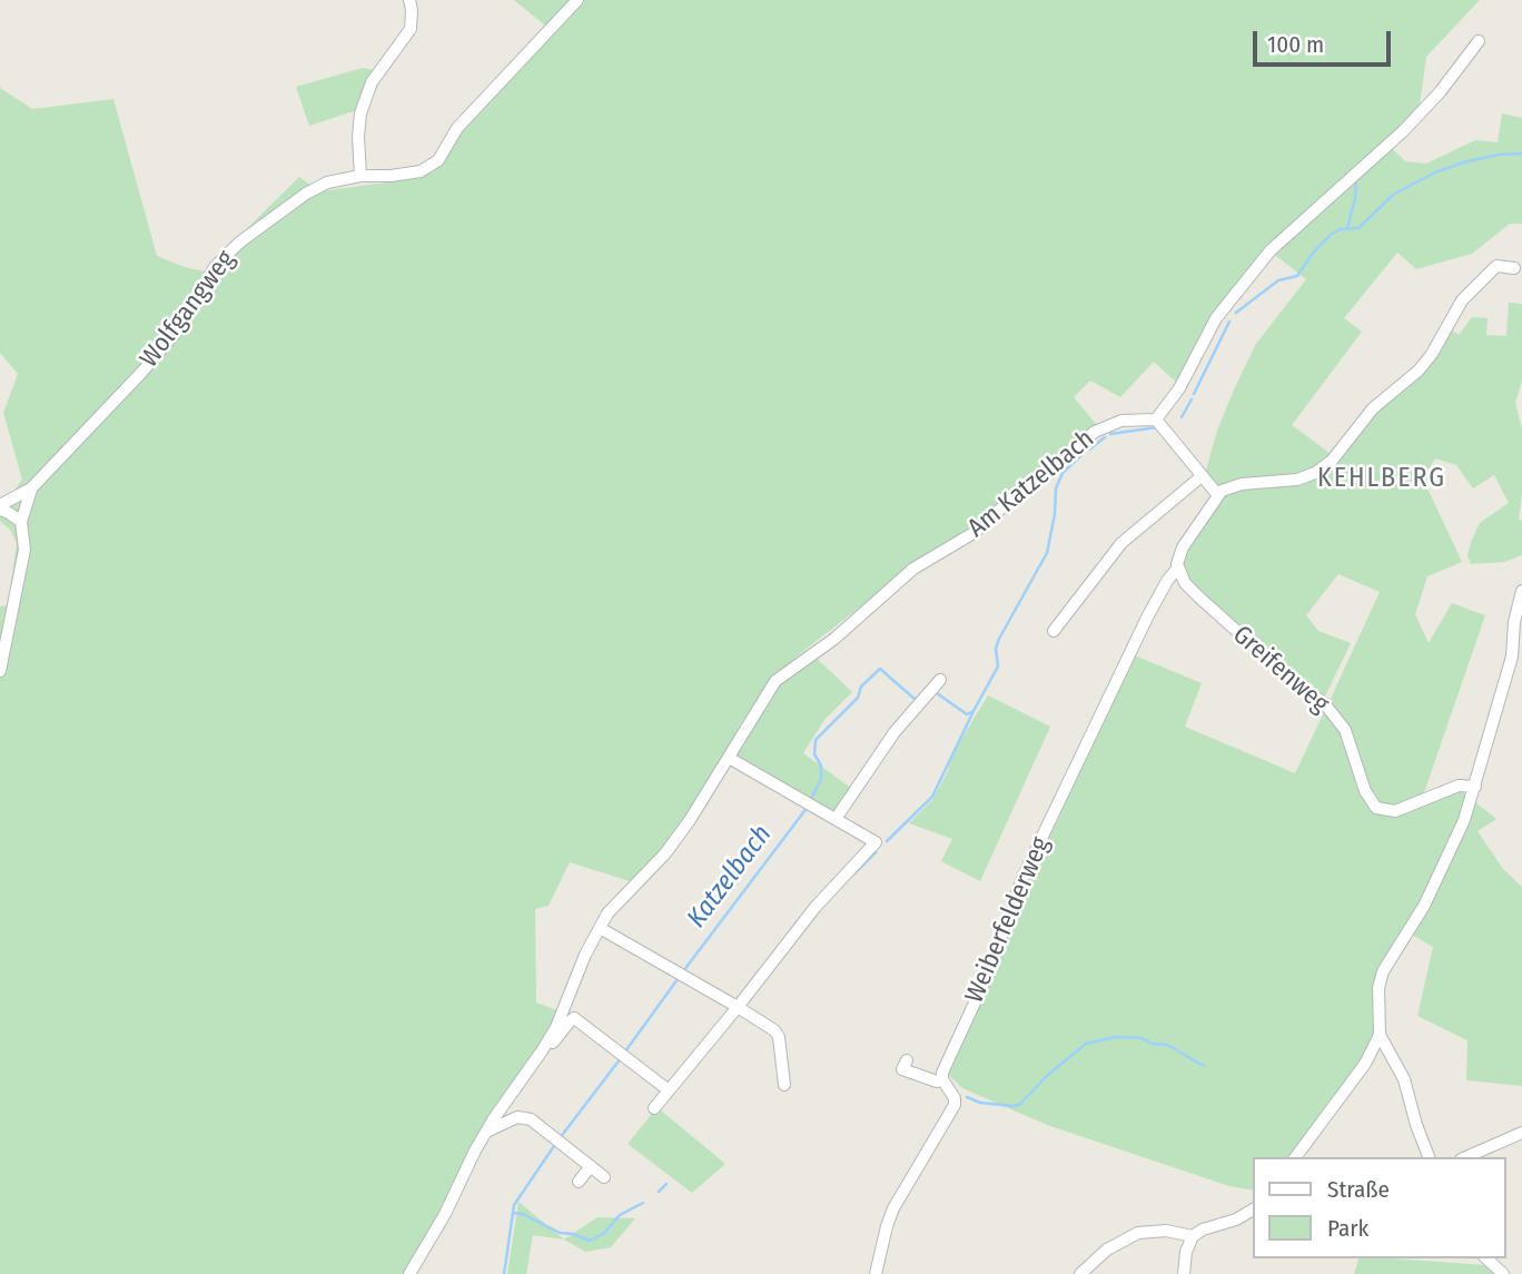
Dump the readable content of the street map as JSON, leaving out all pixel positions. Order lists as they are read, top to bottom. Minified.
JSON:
{"streets":{"street":["Wolfgangweg","Am Katzelbach","Greifenweg","Weiberfelderweg"]},"crossings":[["Greifenweg","Weiberfelderweg"]],"districts":["KEHLBERG"],"water":["Katzelbach"],"legend":["Straße","Park"],"scale_bar":"100 m"}
